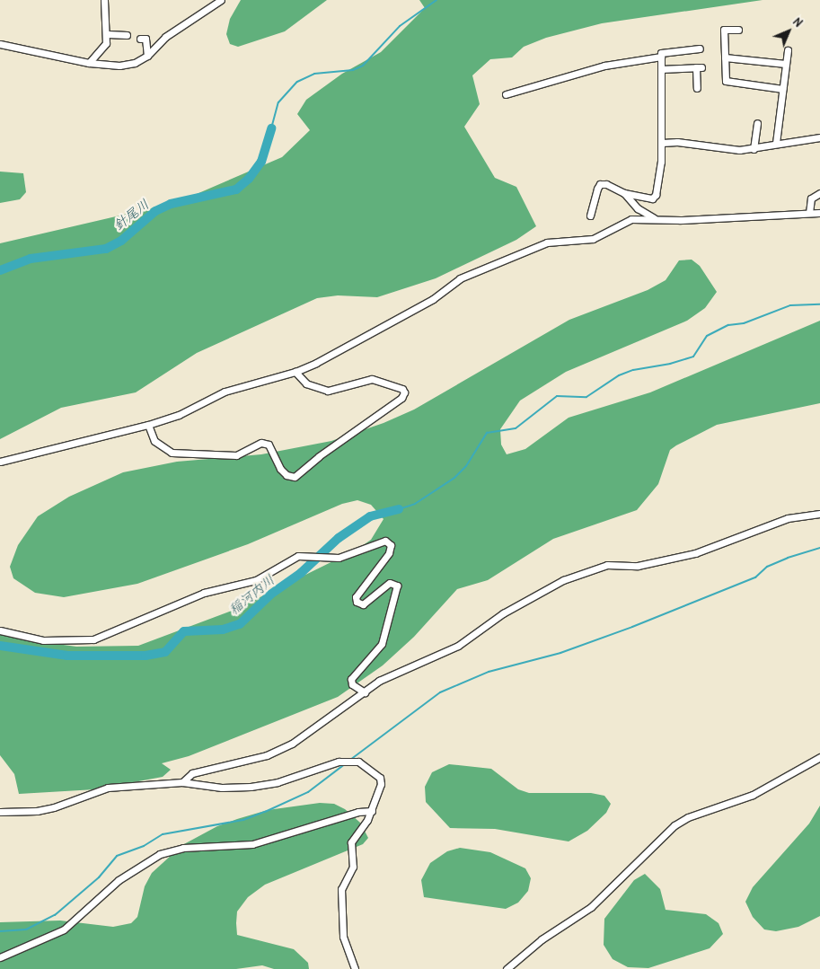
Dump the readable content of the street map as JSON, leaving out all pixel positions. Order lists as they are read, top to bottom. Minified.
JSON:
{"water":["針尾川","稲河内川"],"north":"top right"}
